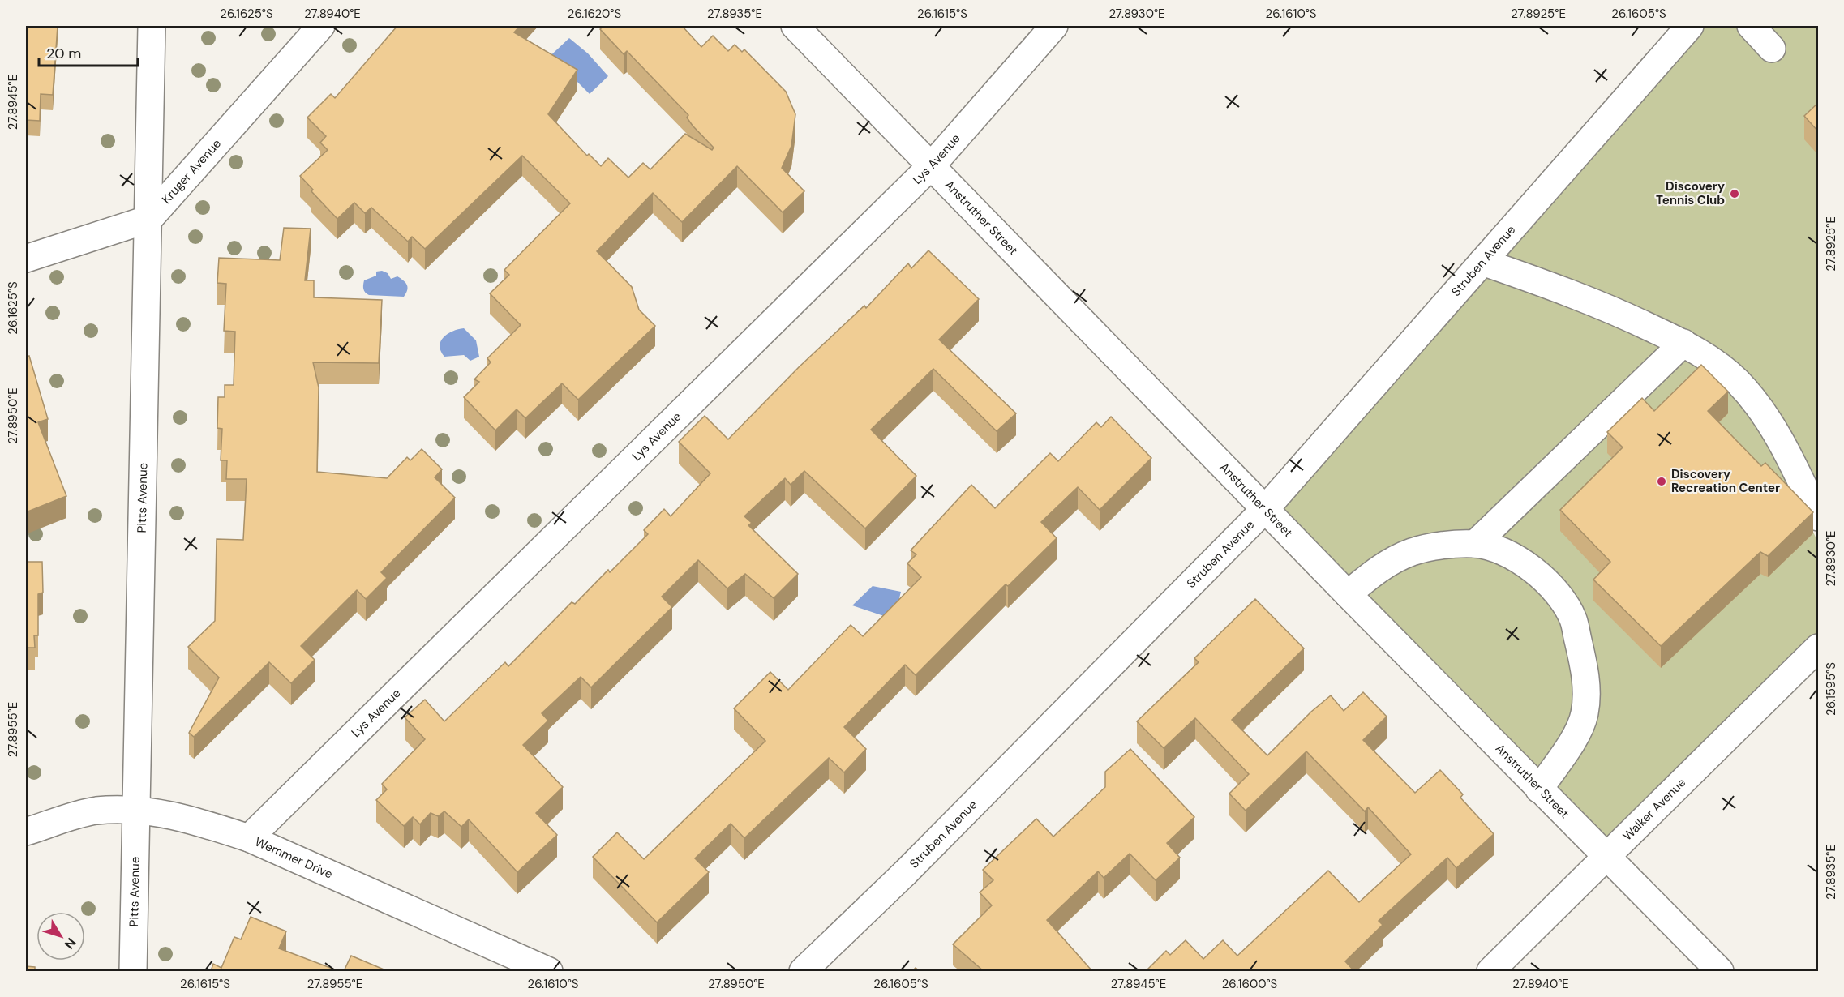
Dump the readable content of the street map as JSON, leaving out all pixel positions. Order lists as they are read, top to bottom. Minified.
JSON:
{"streets":{"street":["Lys Avenue","Kruger Avenue","Anstruther Street","Struben Avenue","Pitts Avenue","Walker Avenue","Wemmer Drive"]},"crossings":[["Lys Avenue","Anstruther Street"],["Lys Avenue","Wemmer Drive"],["Kruger Avenue","Pitts Avenue"],["Anstruther Street","Struben Avenue"],["Anstruther Street","Walker Avenue"],["Pitts Avenue","Wemmer Drive"]],"places":["Discovery Tennis Club","Discovery Recreation Center"],"scale_bar":"20 m","north":"bottom right","coordinates":["26.1625°S","27.8940°E","26.1620°S","27.8935°E","26.1615°S","27.8930°E","26.1610°S","27.8925°E","26.1605°S","27.8945°E","27.8950°E","26.1595°S","27.8955°E","26.1600°S"]}
